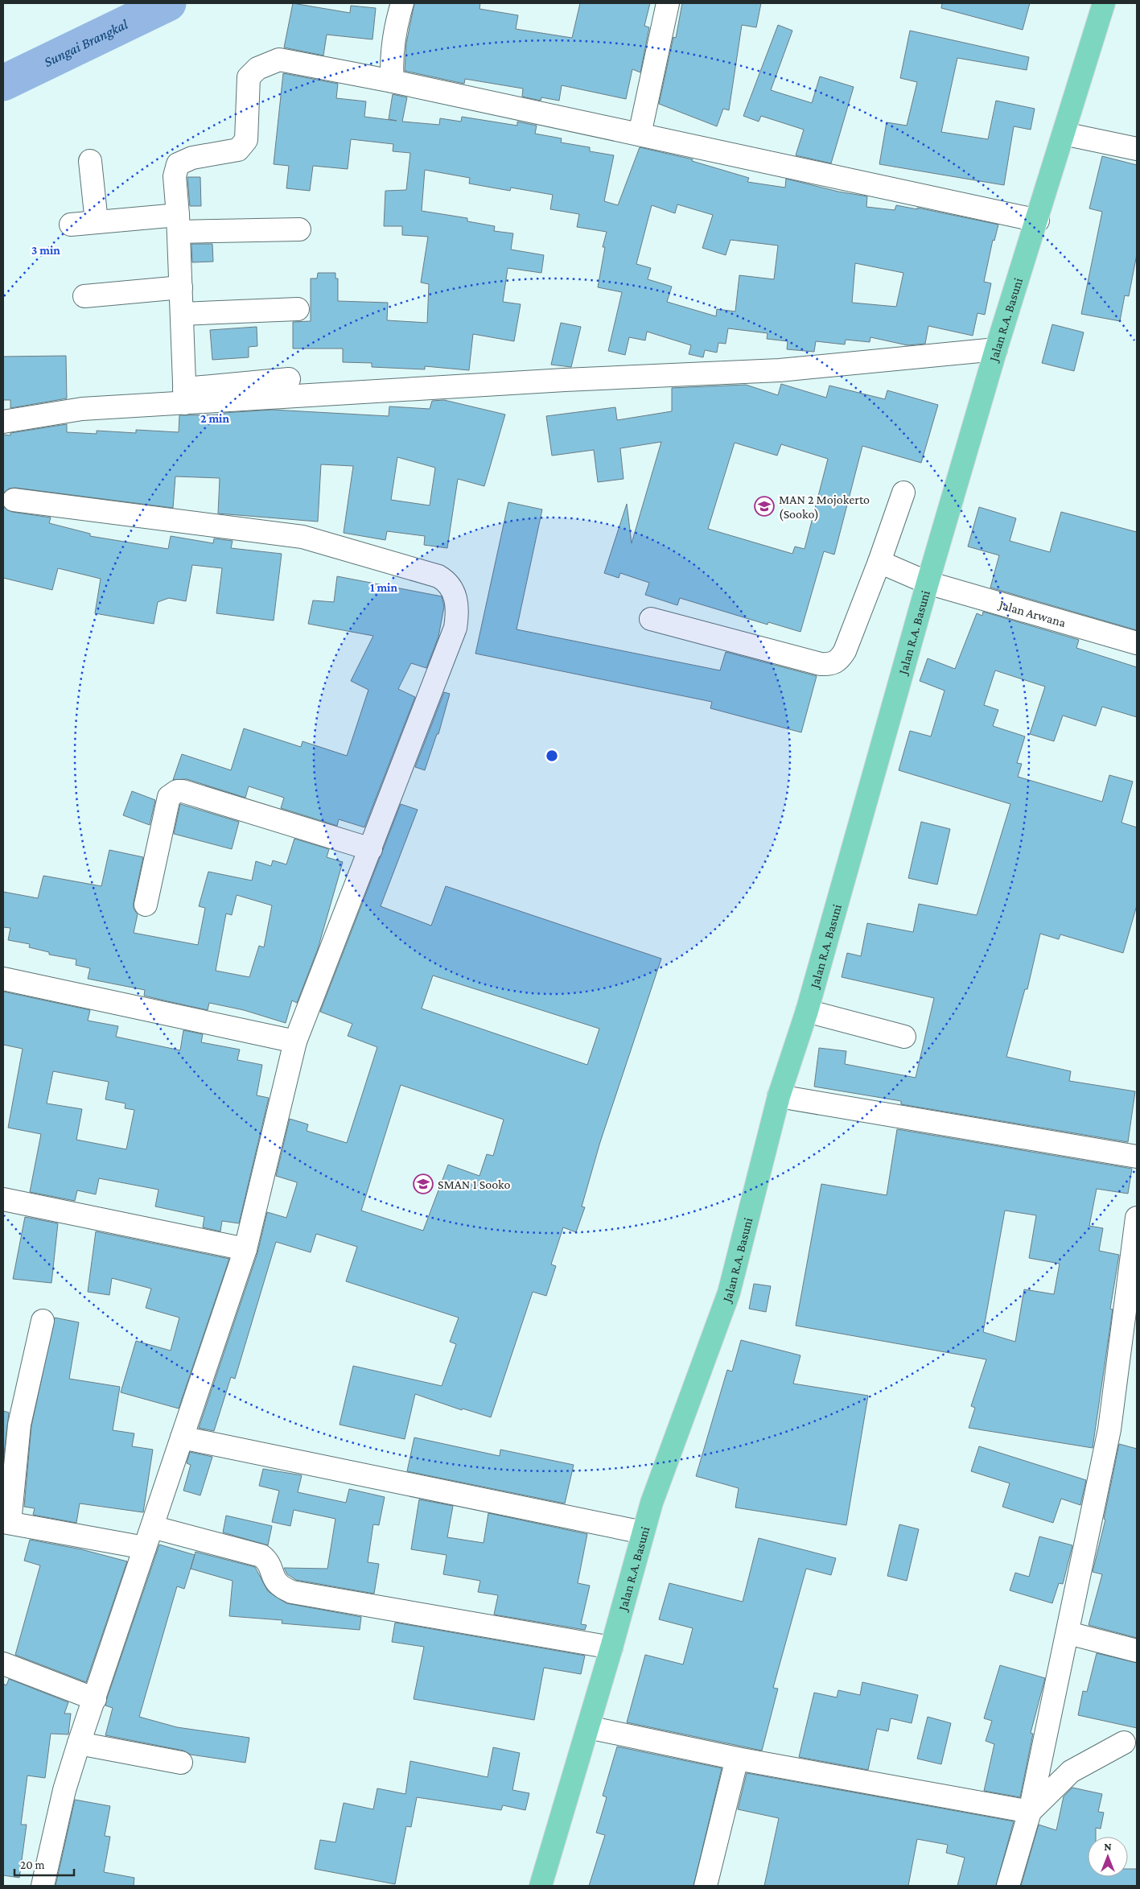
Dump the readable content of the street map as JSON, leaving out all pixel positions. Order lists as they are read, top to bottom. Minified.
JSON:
{"streets":{"main road":["Jalan R.A. Basuni"],"street":["Jalan Arwana"]},"crossings":[["Jalan R.A. Basuni","Jalan Arwana"]],"water":["Sungai Brangkal"],"places":{"school or university":["MAN 2 Mojokerto (Sooko)","SMAN 1 Sooko"]},"scale_bar":"20 m","north":"top","rings":["3 min","2 min","1 min"]}
